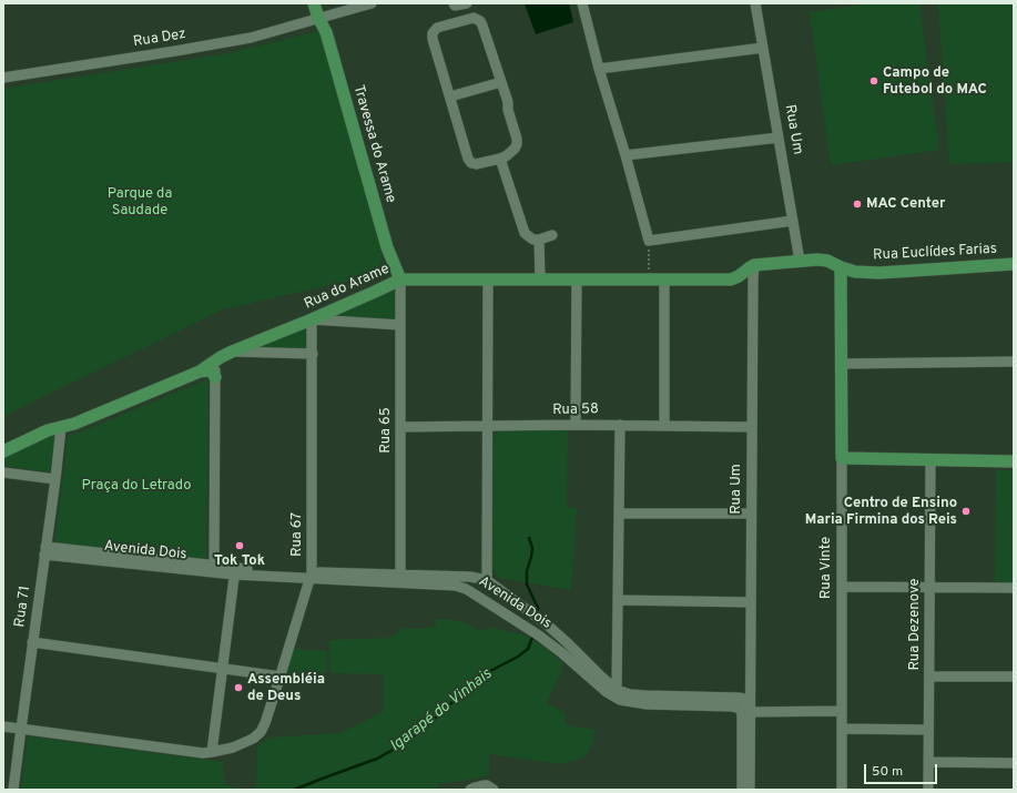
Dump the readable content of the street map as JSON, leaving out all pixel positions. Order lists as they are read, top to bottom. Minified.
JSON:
{"streets":{"main road":["Travessa do Arame","Rua Euclídes Farias","Rua do Arame","Rua Vinte"],"street":["Rua Dez","Rua Um","Rua 58","Rua 65","Rua 67","Avenida Dois","Rua 71","Rua Dezenove"]},"crossings":[["Rua Dez","Travessa do Arame"],["Rua Um","Rua Euclídes Farias"],["Rua Um","Rua 58"],["Rua Um","Avenida Dois"],["Travessa do Arame","Rua do Arame"],["Travessa do Arame","Rua 65"],["Rua Euclídes Farias","Rua do Arame"],["Rua Euclídes Farias","Rua Vinte"],["Rua do Arame","Rua 65"],["Rua do Arame","Rua 67"],["Rua do Arame","Rua 71"],["Rua 58","Rua 65"],["Rua 65","Avenida Dois"],["Rua 67","Avenida Dois"],["Avenida Dois","Rua 71"]],"water":["Igarapé do Vinhais"],"parks":["Parque da Saudade","Praça do Letrado"],"places":["Campo de Futebol do MAC","MAC Center","Centro de Ensino Maria Firmina dos Reis","Tok Tok","Assembléia de Deus"],"scale_bar":"50 m"}
